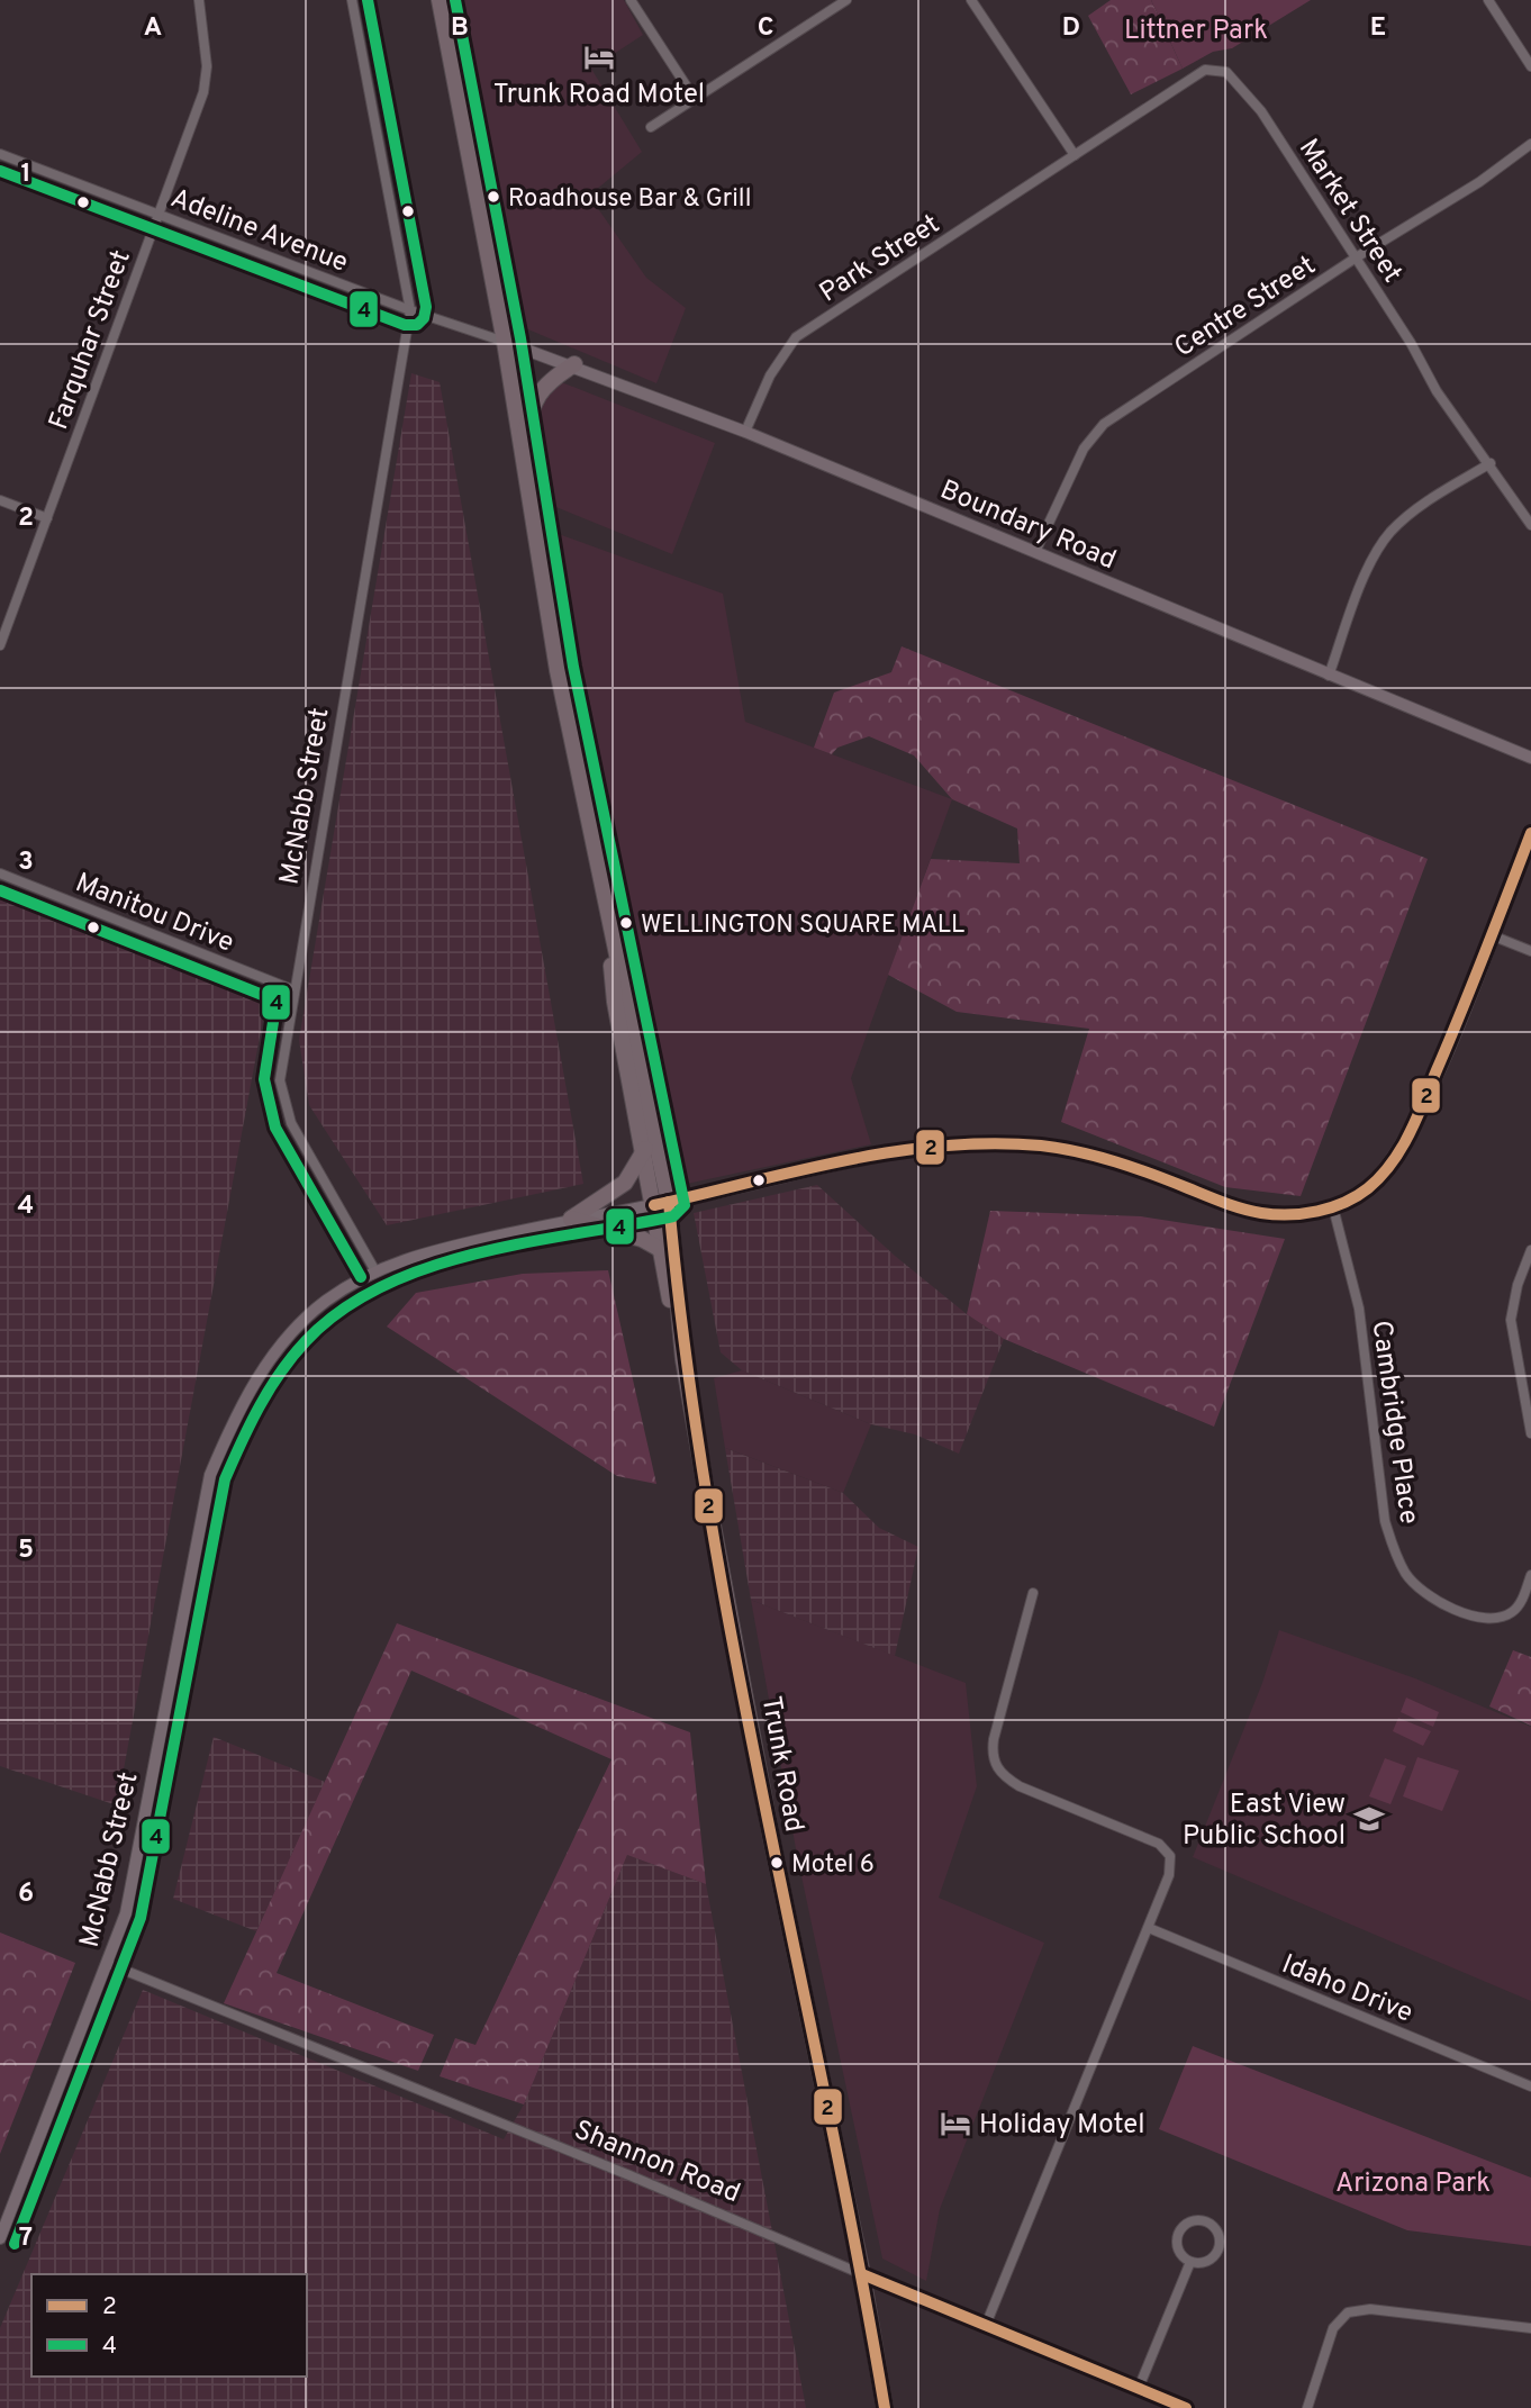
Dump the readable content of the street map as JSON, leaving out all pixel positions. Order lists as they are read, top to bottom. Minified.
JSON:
{"streets":{"highway":["Trunk Road"],"main road":["Boundary Road","McNabb Street"],"street":["Market Street","Adeline Avenue","Park Street","Centre Street","Farquhar Street","Manitou Drive","Cambridge Place","Idaho Drive","Shannon Road"]},"crossings":[["Market Street","Park Street"],["Market Street","Centre Street"],["Adeline Avenue","Farquhar Street"],["Adeline Avenue","Boundary Road"],["Adeline Avenue","McNabb Street"],["Adeline Avenue","Trunk Road"],["Park Street","Boundary Road"],["Centre Street","Boundary Road"],["Boundary Road","Trunk Road"],["McNabb Street","Manitou Drive"],["McNabb Street","Cambridge Place"],["McNabb Street","Trunk Road"],["McNabb Street","Shannon Road"],["Trunk Road","Shannon Road"]],"parks":["Littner Park","Arizona Park"],"places":{"hotel":["Trunk Road Motel","Holiday Motel"],"other":["Roadhouse Bar & Grill","WELLINGTON SQUARE MALL","Motel 6"],"school or university":["East View Public School"]},"lines":["transit line 4","transit line 2"],"legend":["2","4"],"grid":{"columns":["A","B","C","D","E"],"rows":["1","2","3","4","5","6","7"]}}
